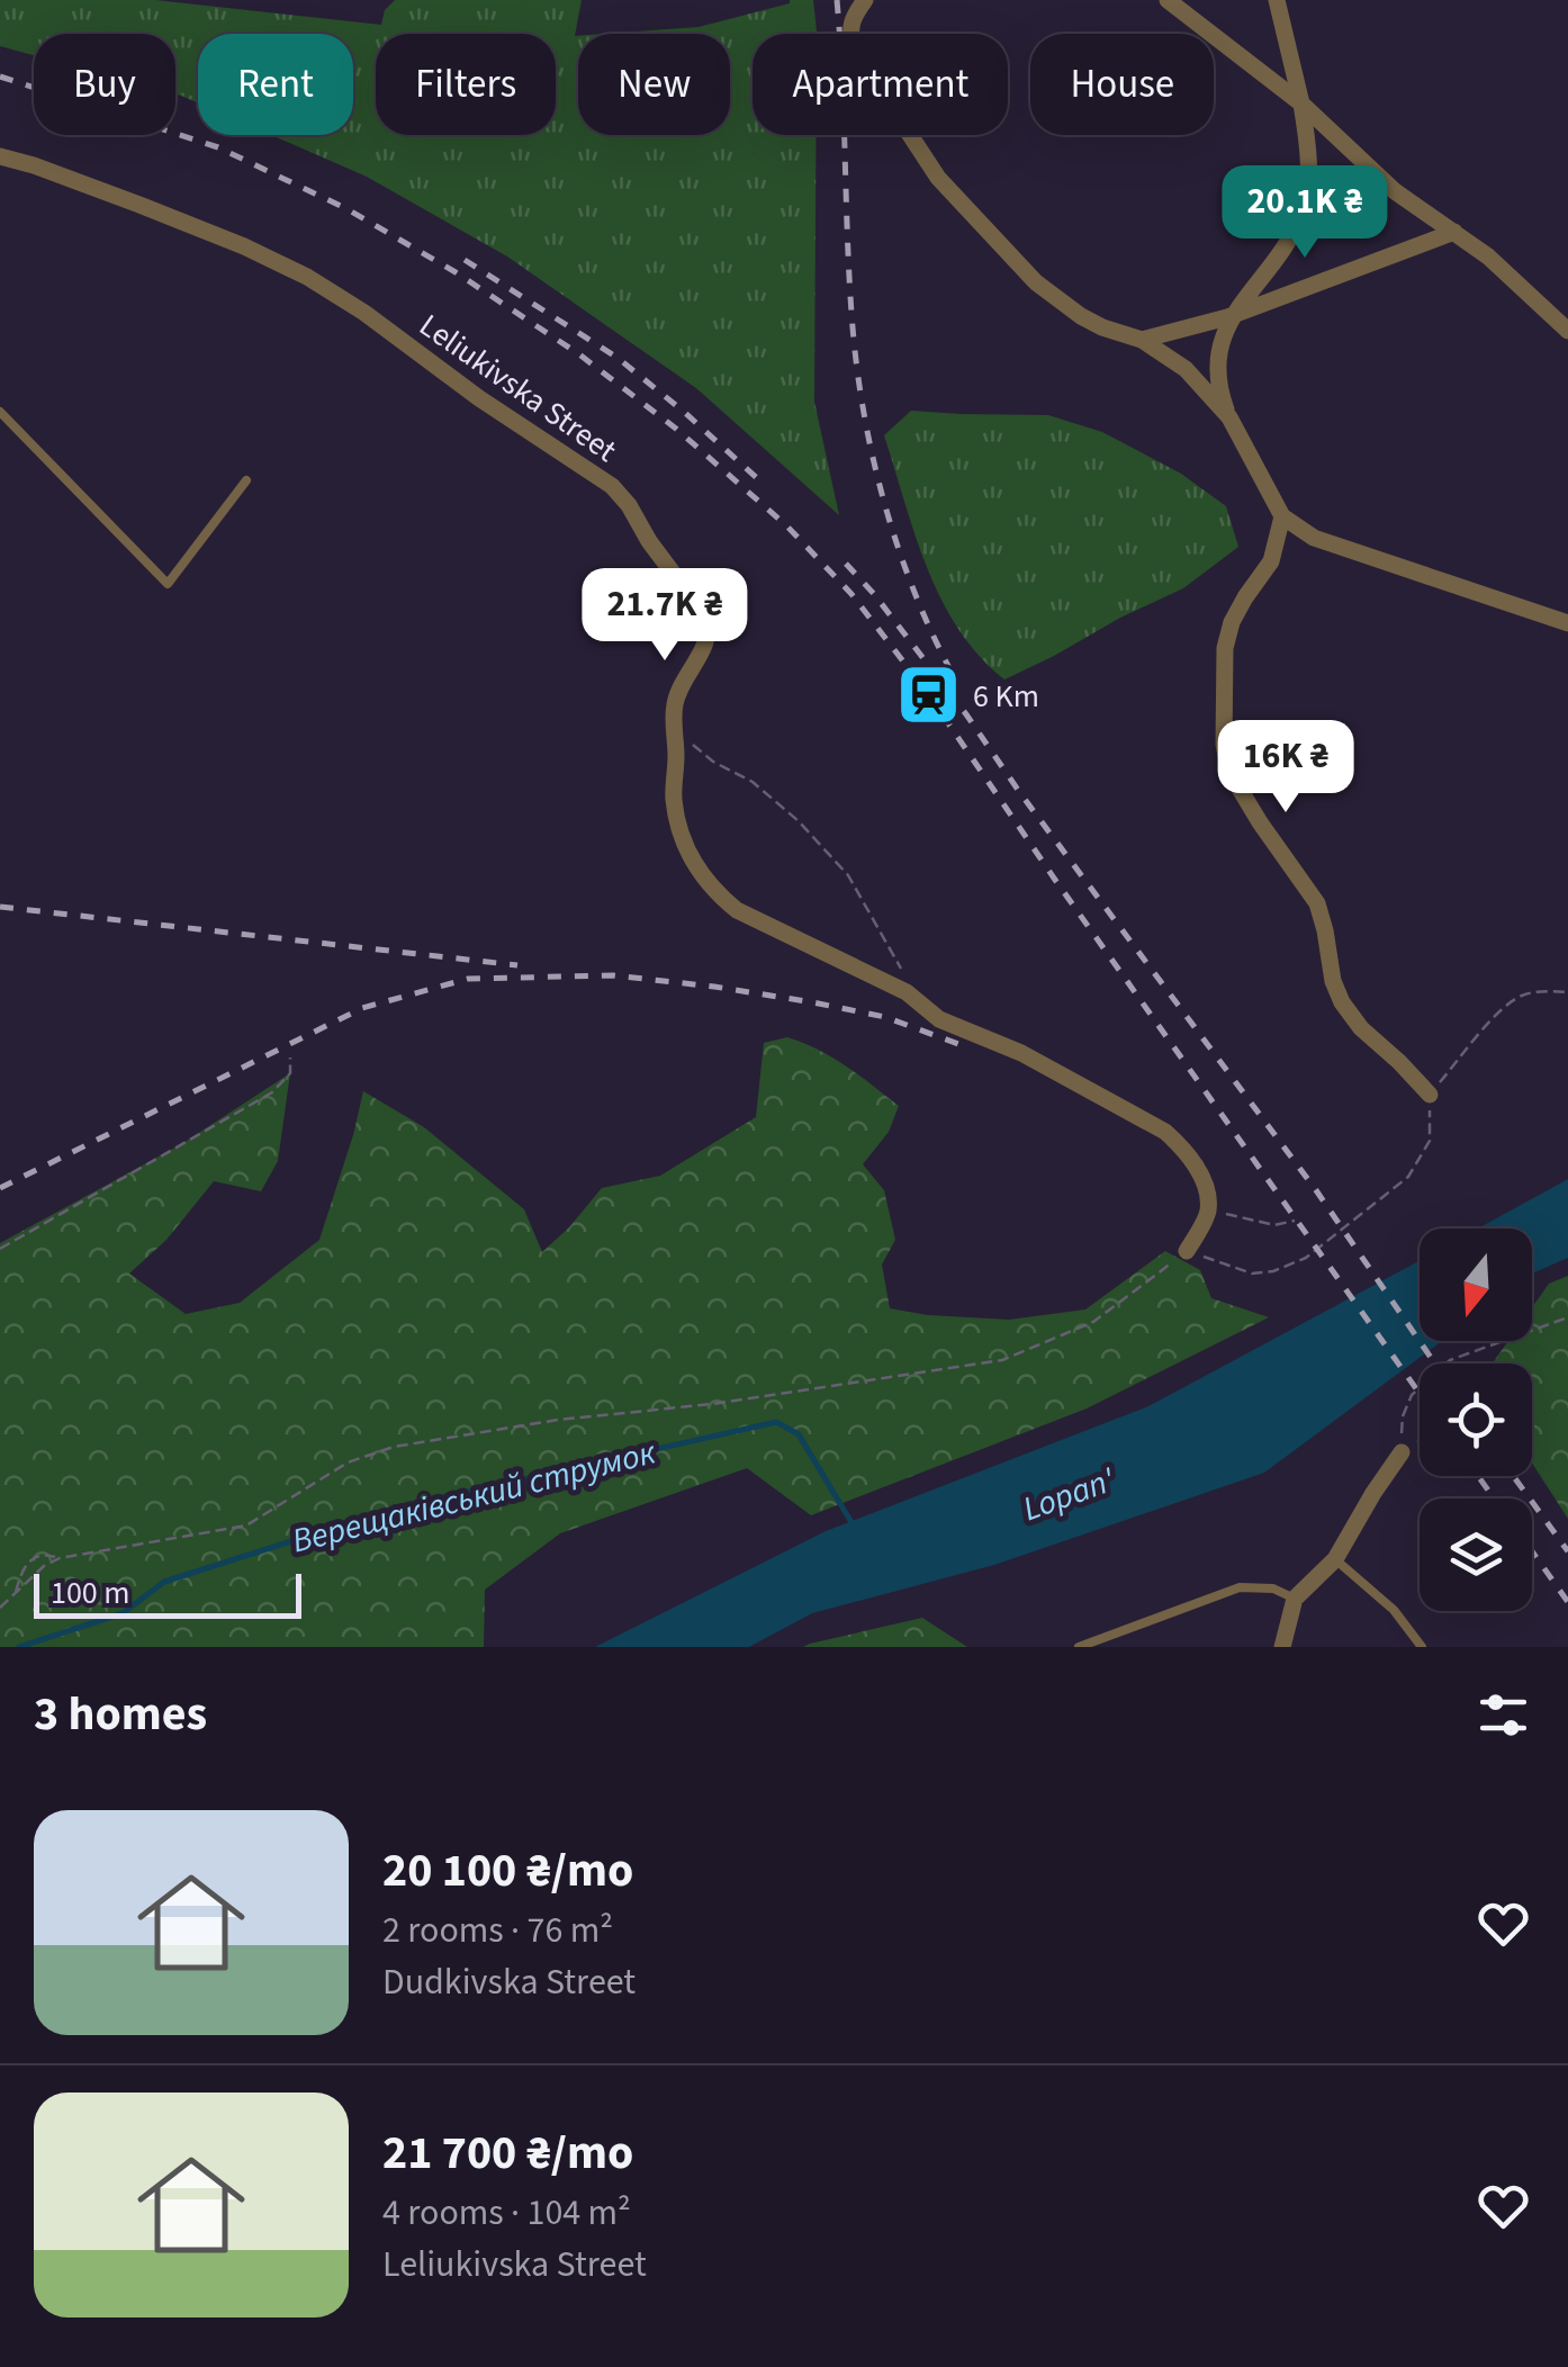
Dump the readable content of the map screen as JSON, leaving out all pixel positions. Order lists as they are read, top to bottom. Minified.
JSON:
{"streets":{"street":["Leliukivska Street"]},"water":["Lopan'","Верещаківський струмок"],"places":{"station":["6 Km"]},"scale_bar":"100 m","north":"bottom","page":{"chip":["Buy","Rent","Filters","New","Apartment","House"],"price":["20.1K ₴","21.7K ₴","16K ₴"],"scale":"100 m","heading":"3 homes","list":[{"name":"20 100 ₴/mo","note":"2 rooms · 76 m² · Dudkivska Street"},{"name":"21 700 ₴/mo","note":"4 rooms · 104 m² · Leliukivska Street"}]}}
